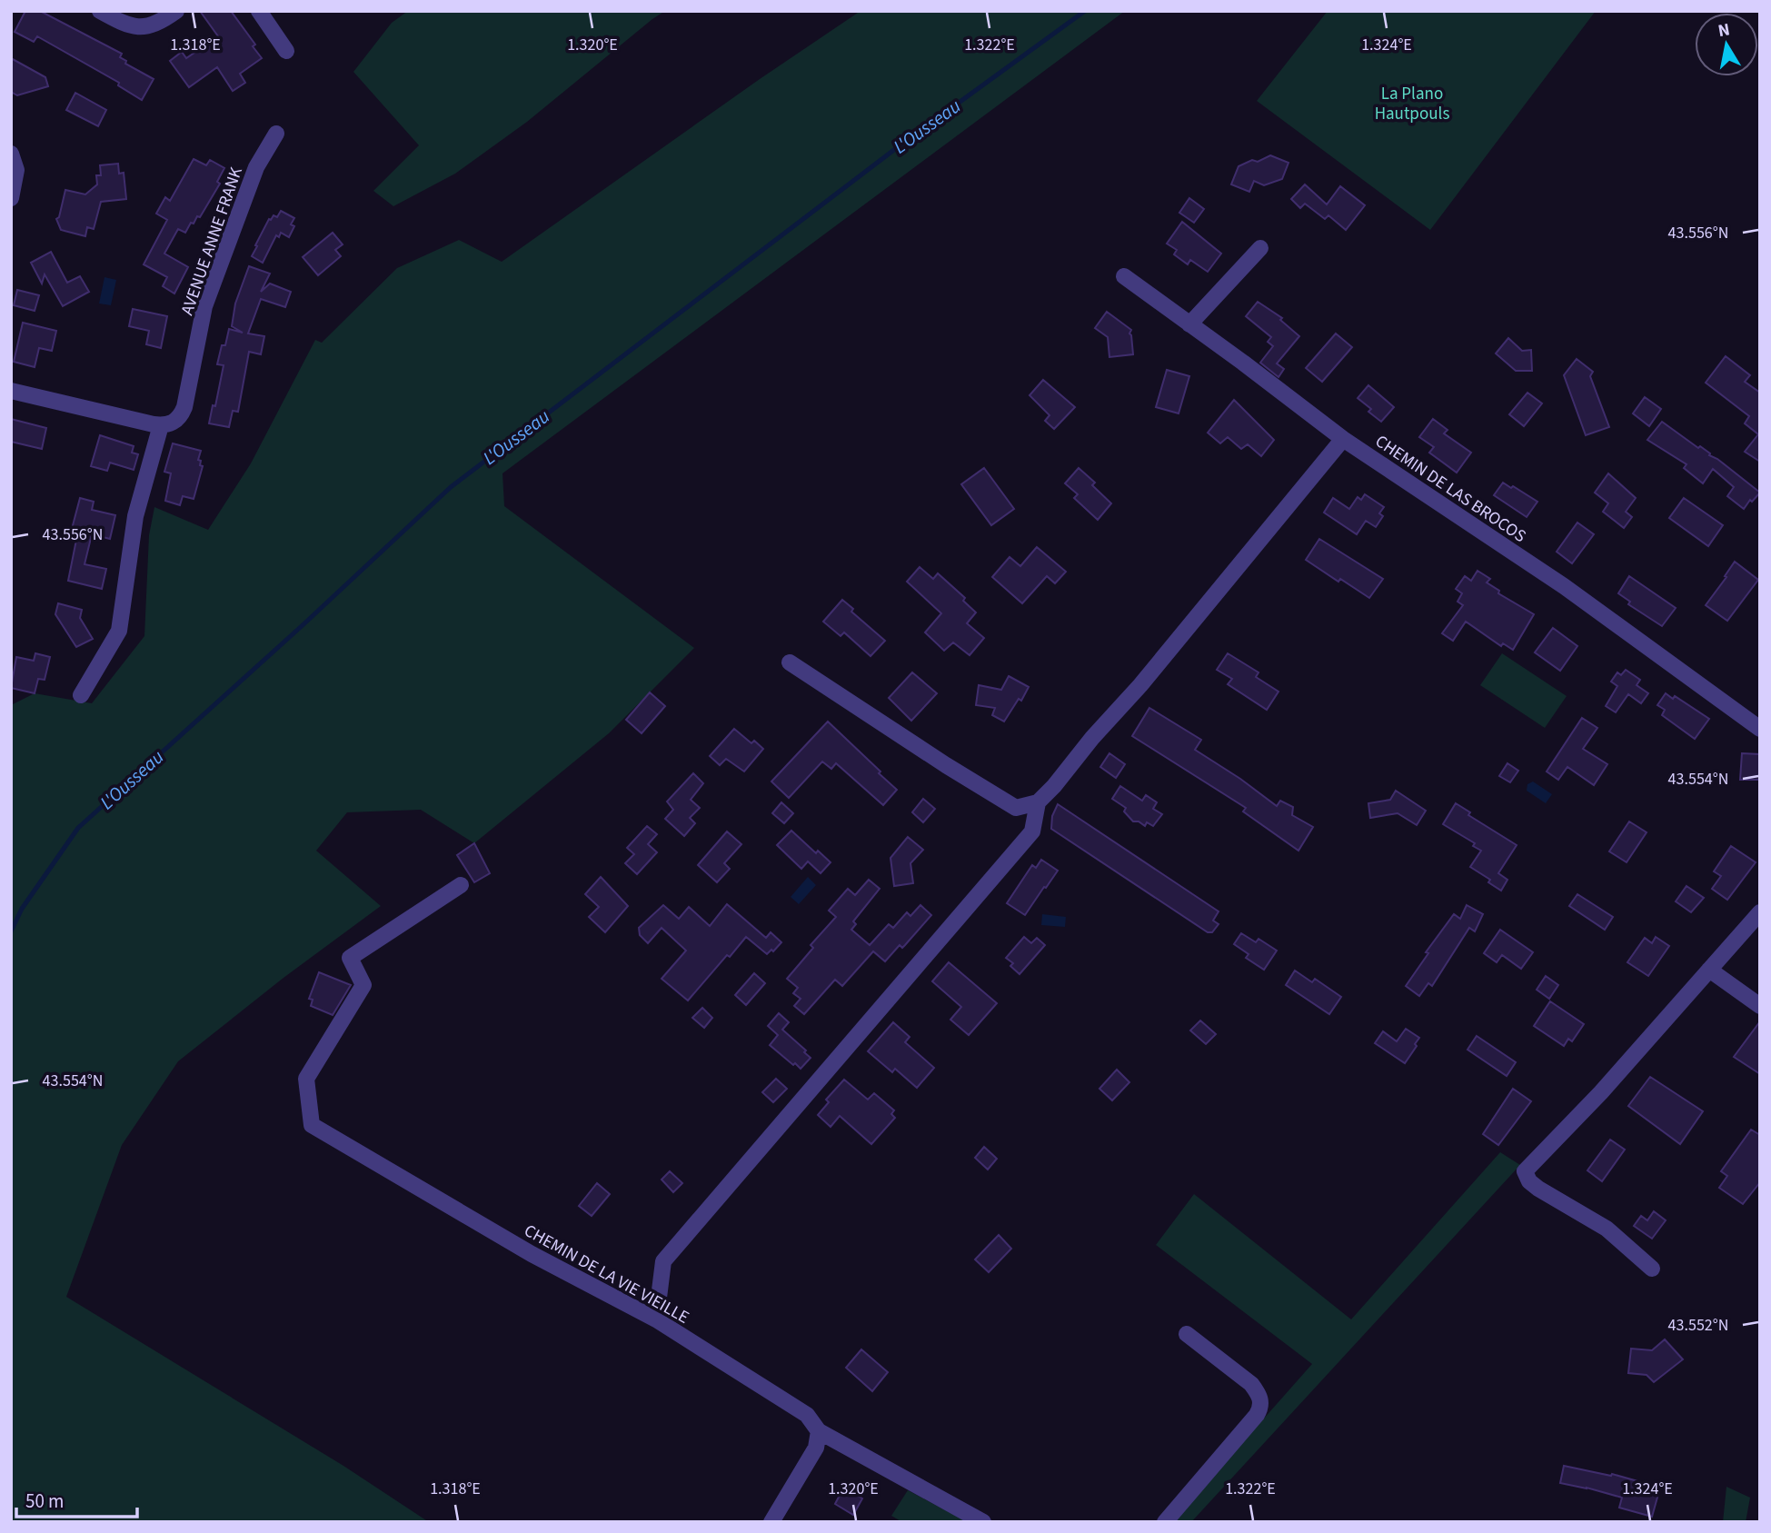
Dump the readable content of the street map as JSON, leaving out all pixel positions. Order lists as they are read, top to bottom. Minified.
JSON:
{"streets":{"street":["AVENUE ANNE FRANK","CHEMIN DE LAS BROCOS","CHEMIN DE LA VIE VIEILLE"]},"water":["L'Ousseau"],"parks":["La Plano Hautpouls"],"scale_bar":"50 m","north":"top","coordinates":["1.318°E","1.320°E","1.322°E","1.324°E","43.556°N","43.554°N","43.552°N"]}
